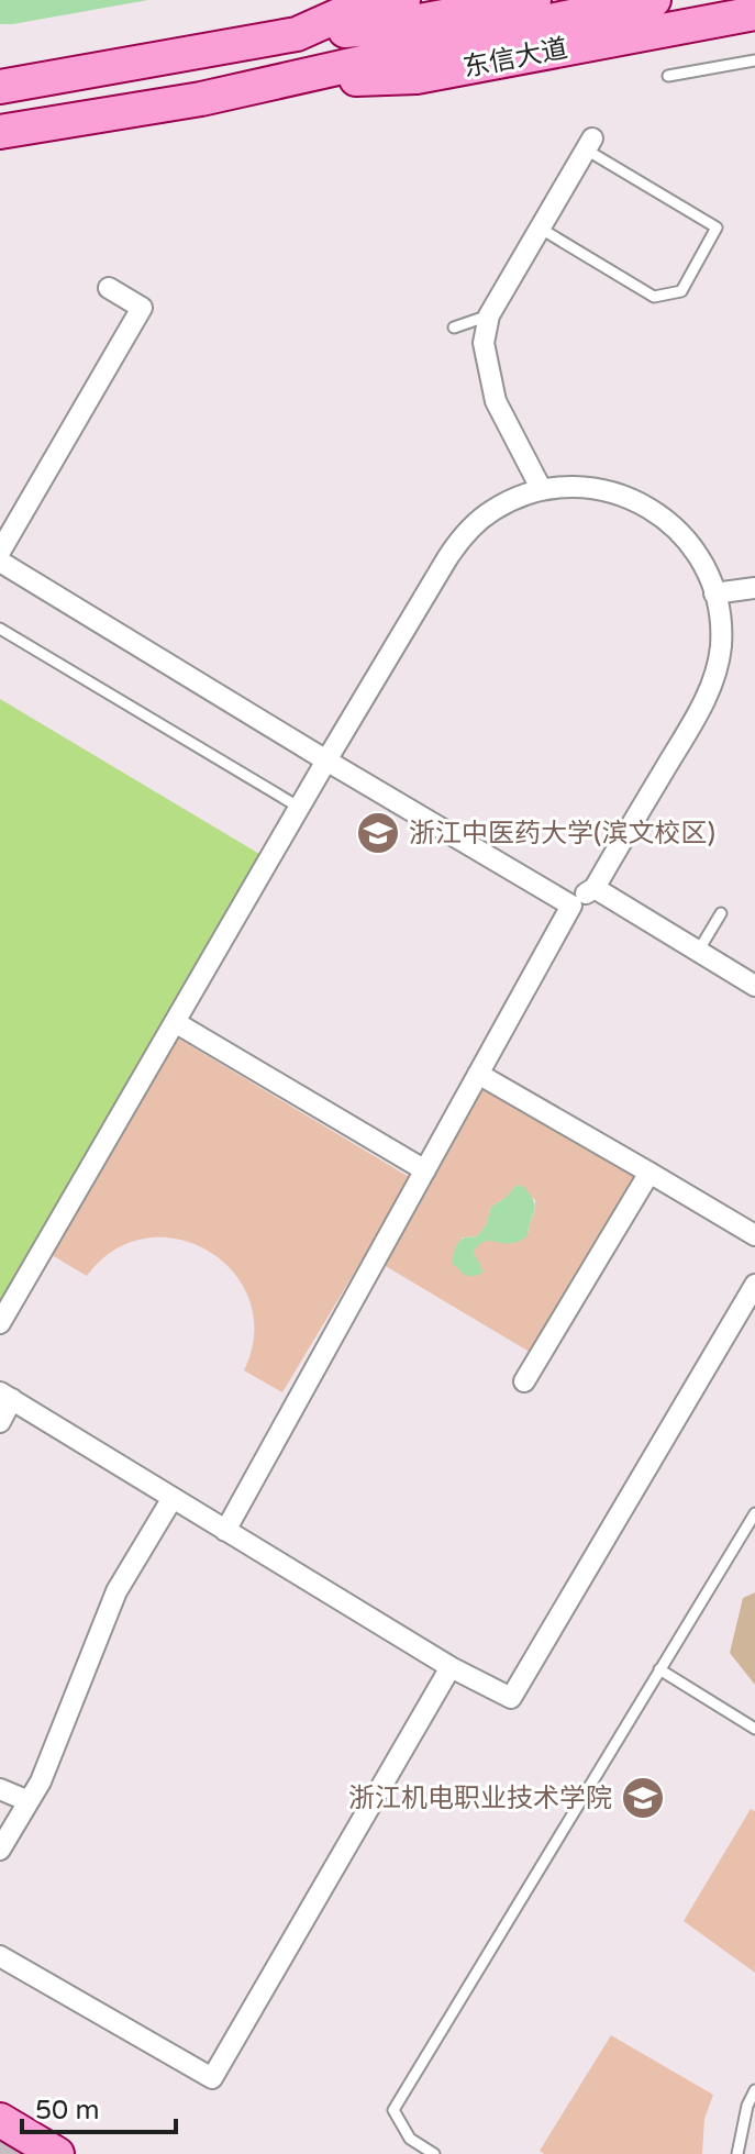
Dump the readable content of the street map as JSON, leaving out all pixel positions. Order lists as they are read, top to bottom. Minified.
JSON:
{"streets":{"main road":["东信大道"]},"places":{"school or university":["浙江中医药大学(滨文校区)","浙江机电职业技术学院"]},"scale_bar":"50 m"}
